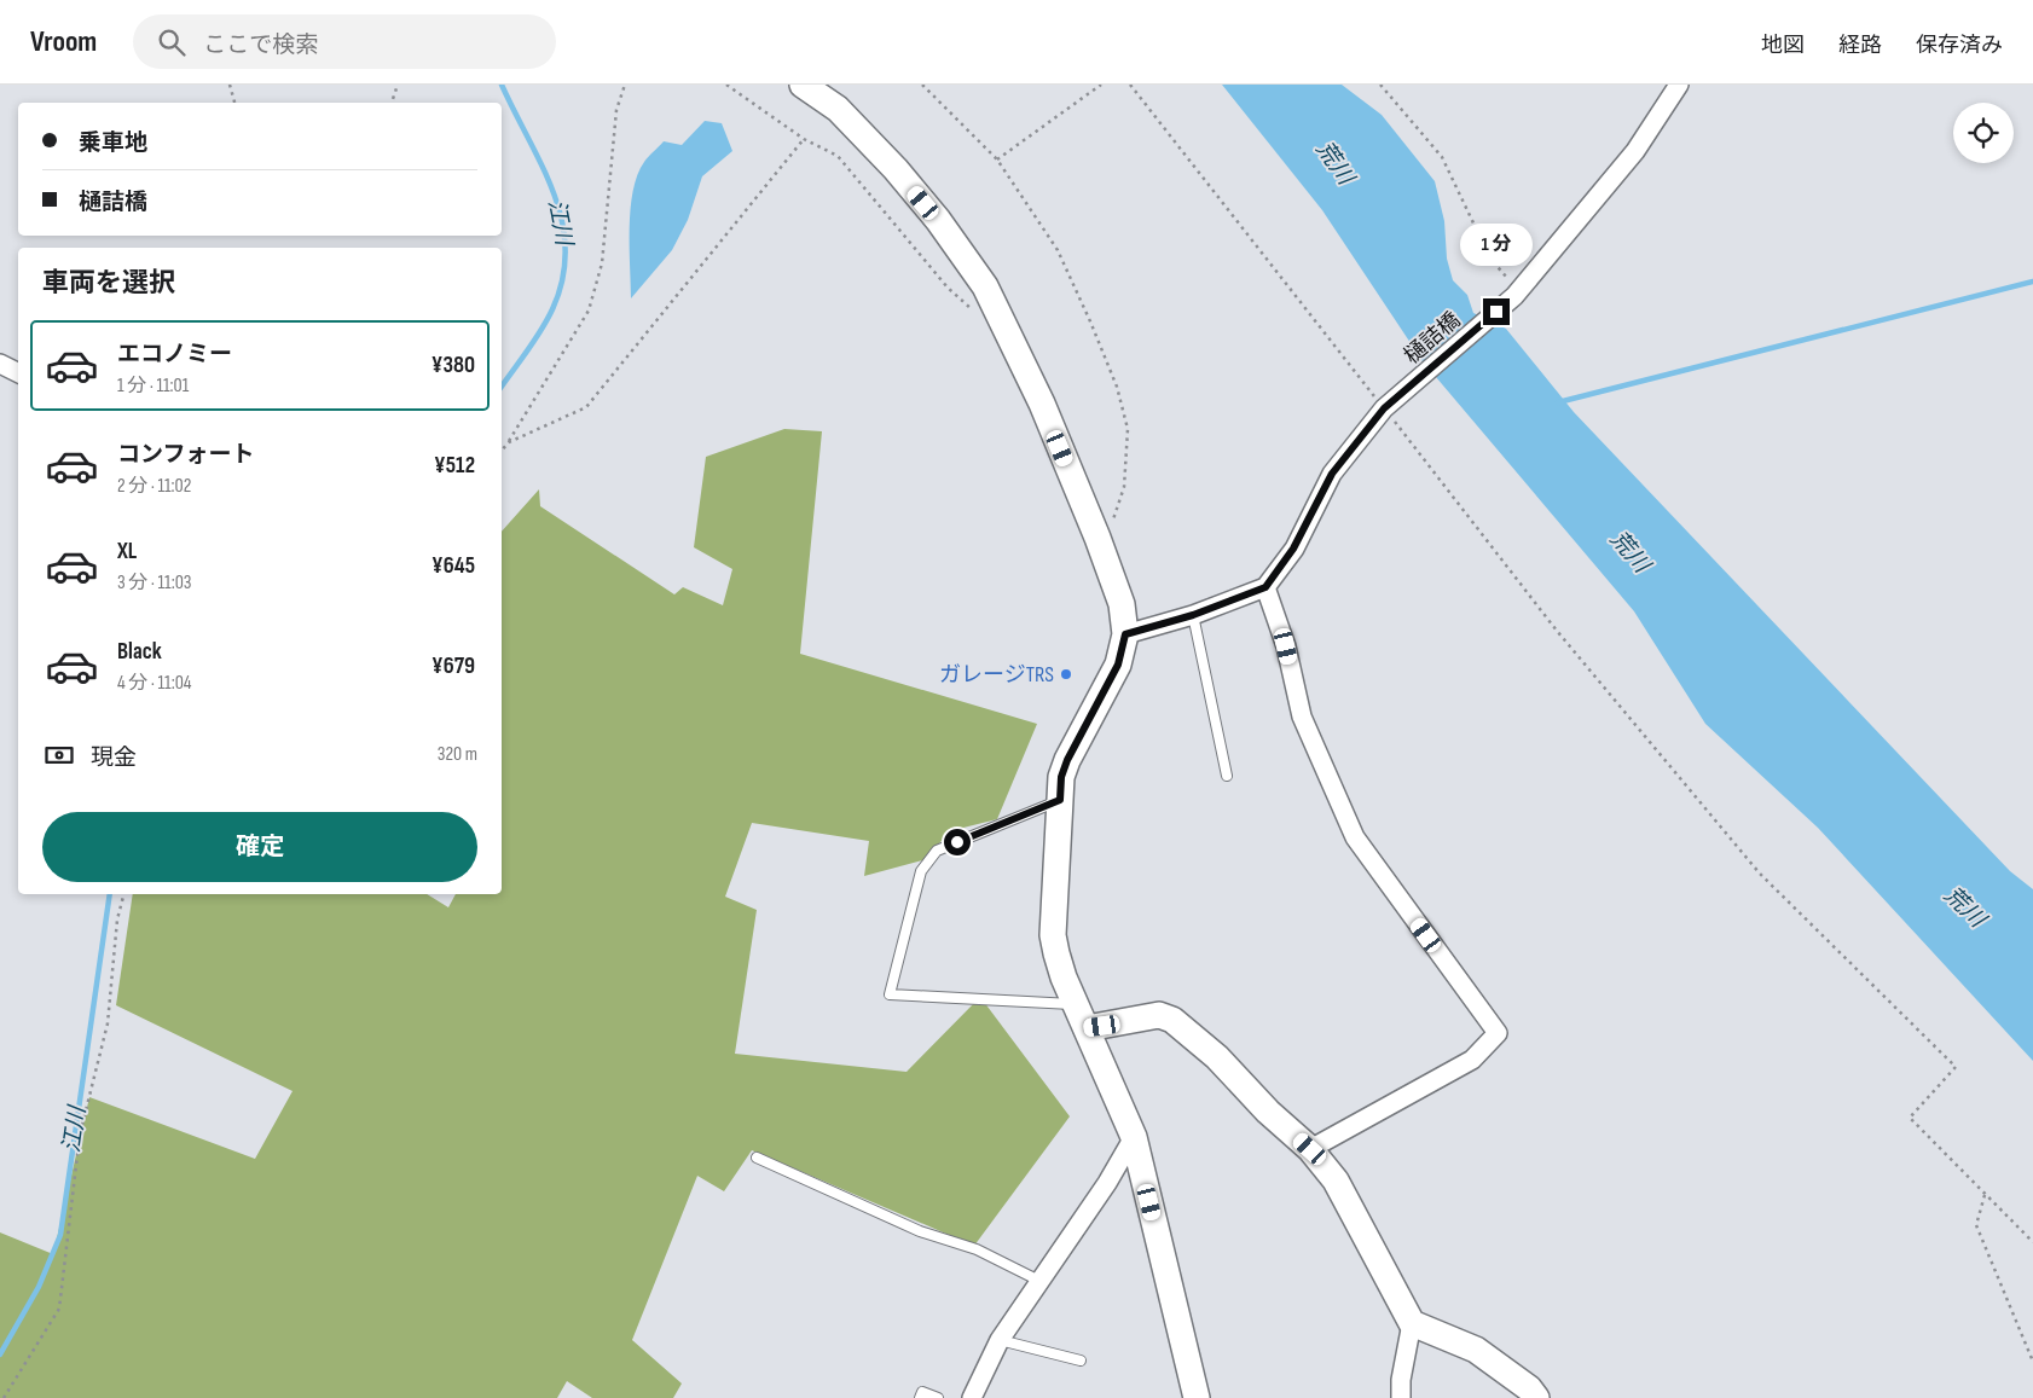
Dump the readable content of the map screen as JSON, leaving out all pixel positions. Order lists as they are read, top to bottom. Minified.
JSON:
{"streets":{"street":["樋詰橋"]},"water":["荒川","江川"],"places":["ガレージTRS"],"page":{"header":"Vroom","search":"ここで検索","nav":["地図","経路","保存済み"],"banner":["乗車地","樋詰橋"],"bubble":"1 分","heading":"車両を選択","list":[{"name":"エコノミー","note":"1 分 · 11:01","value":"¥380"},{"name":"コンフォート","note":"2 分 · 11:02","value":"¥512"},{"name":"XL","note":"3 分 · 11:03","value":"¥645"},{"name":"Black","note":"4 分 · 11:04","value":"¥679"}],"pay":["現金","320 m"],"buttons":"確定"}}
